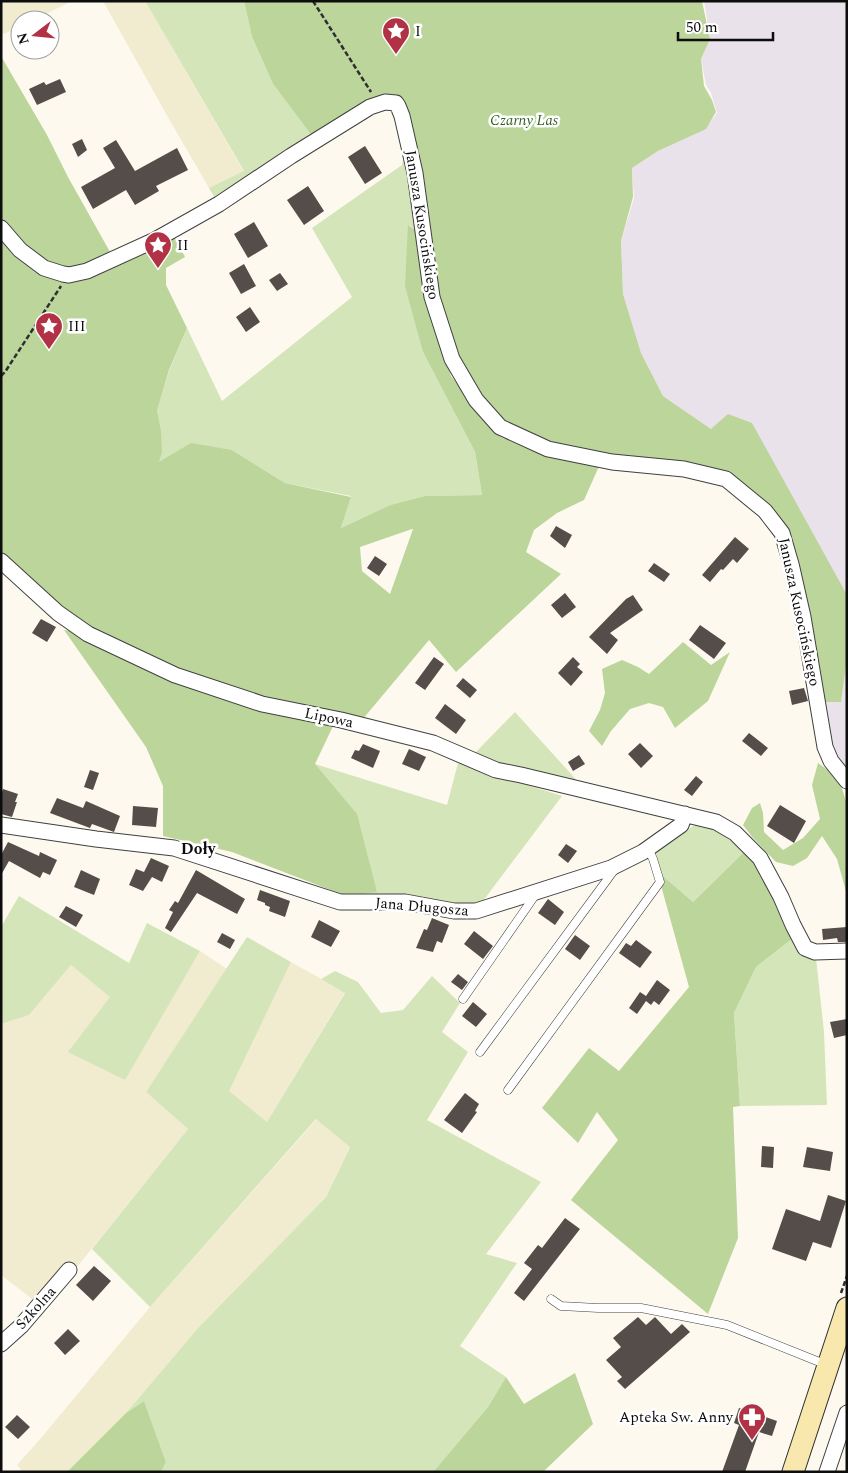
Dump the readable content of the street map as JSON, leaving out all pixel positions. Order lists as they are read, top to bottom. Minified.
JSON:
{"streets":{"street":["Janusza Kusocińskiego","Lipowa","Jana Długosza","Szkolna"]},"crossings":[["Lipowa","Jana Długosza"]],"districts":["Doły"],"parks":["Czarny Las"],"places":{"place":["I","II","III"],"pharmacy":["Apteka Sw. Anny"]},"scale_bar":"50 m","north":"left"}
